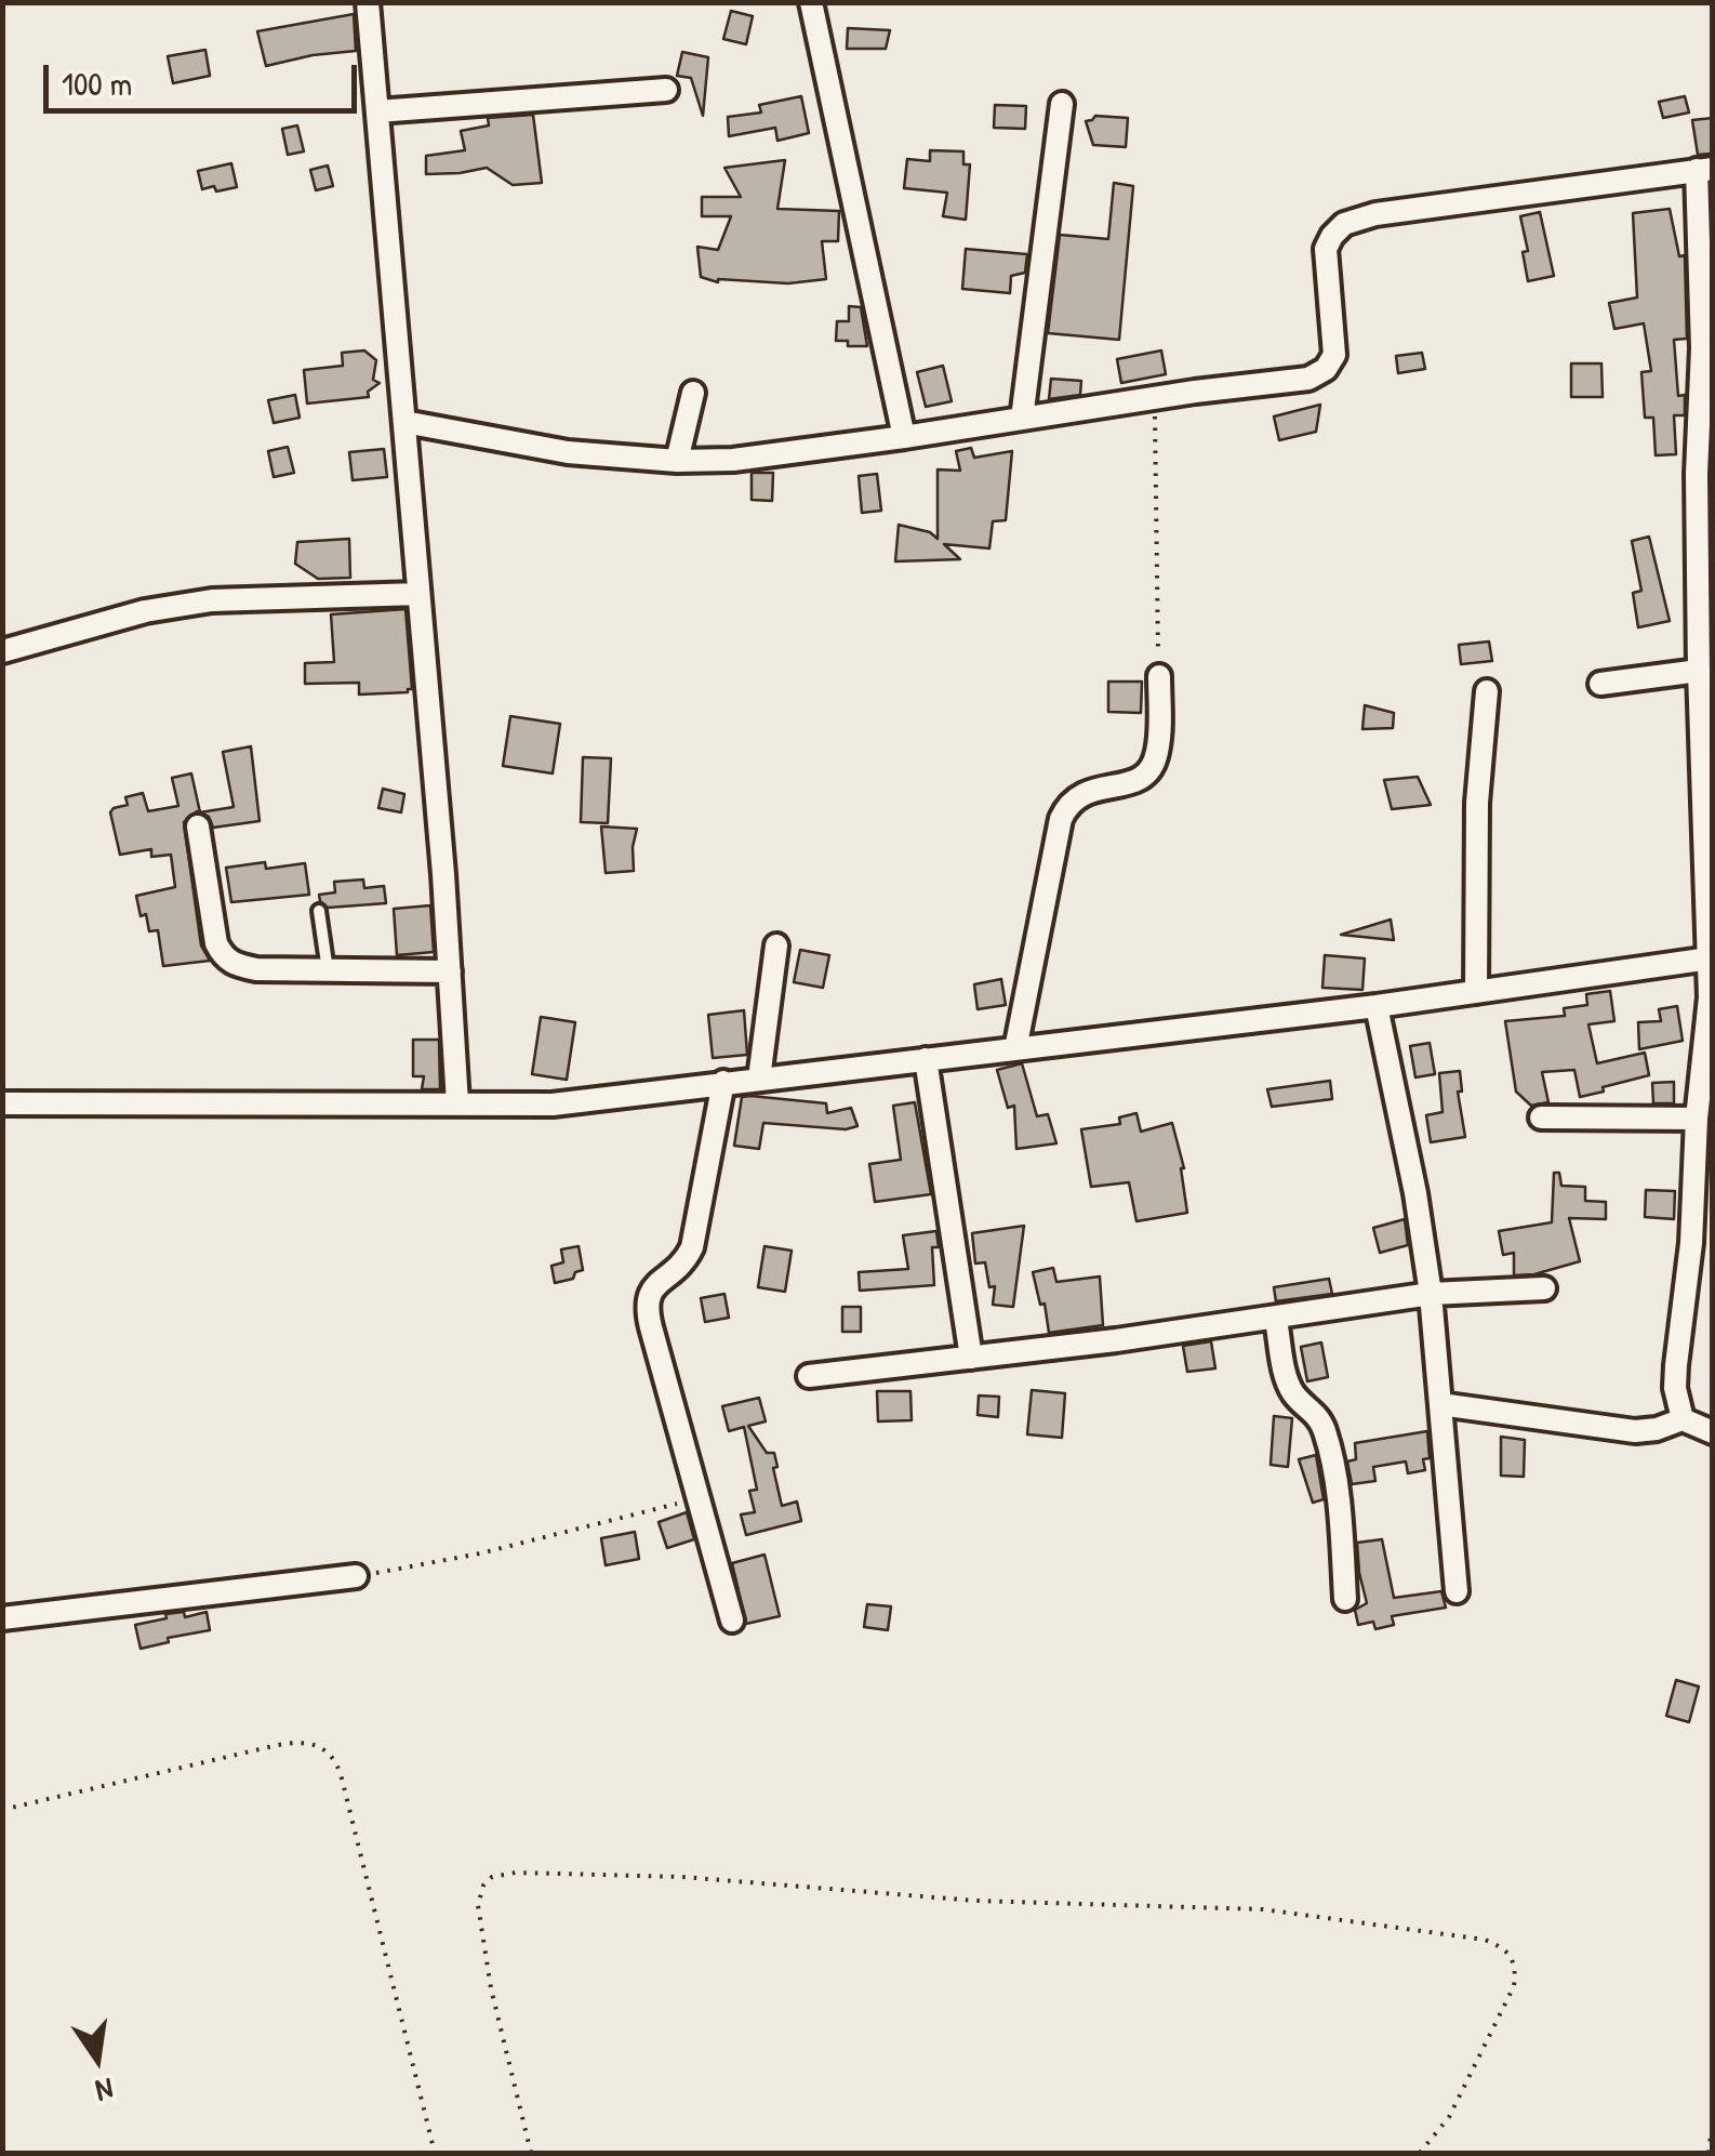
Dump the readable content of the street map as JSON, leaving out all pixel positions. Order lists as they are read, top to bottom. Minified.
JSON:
{"scale_bar":"100 m","north":"bottom"}
